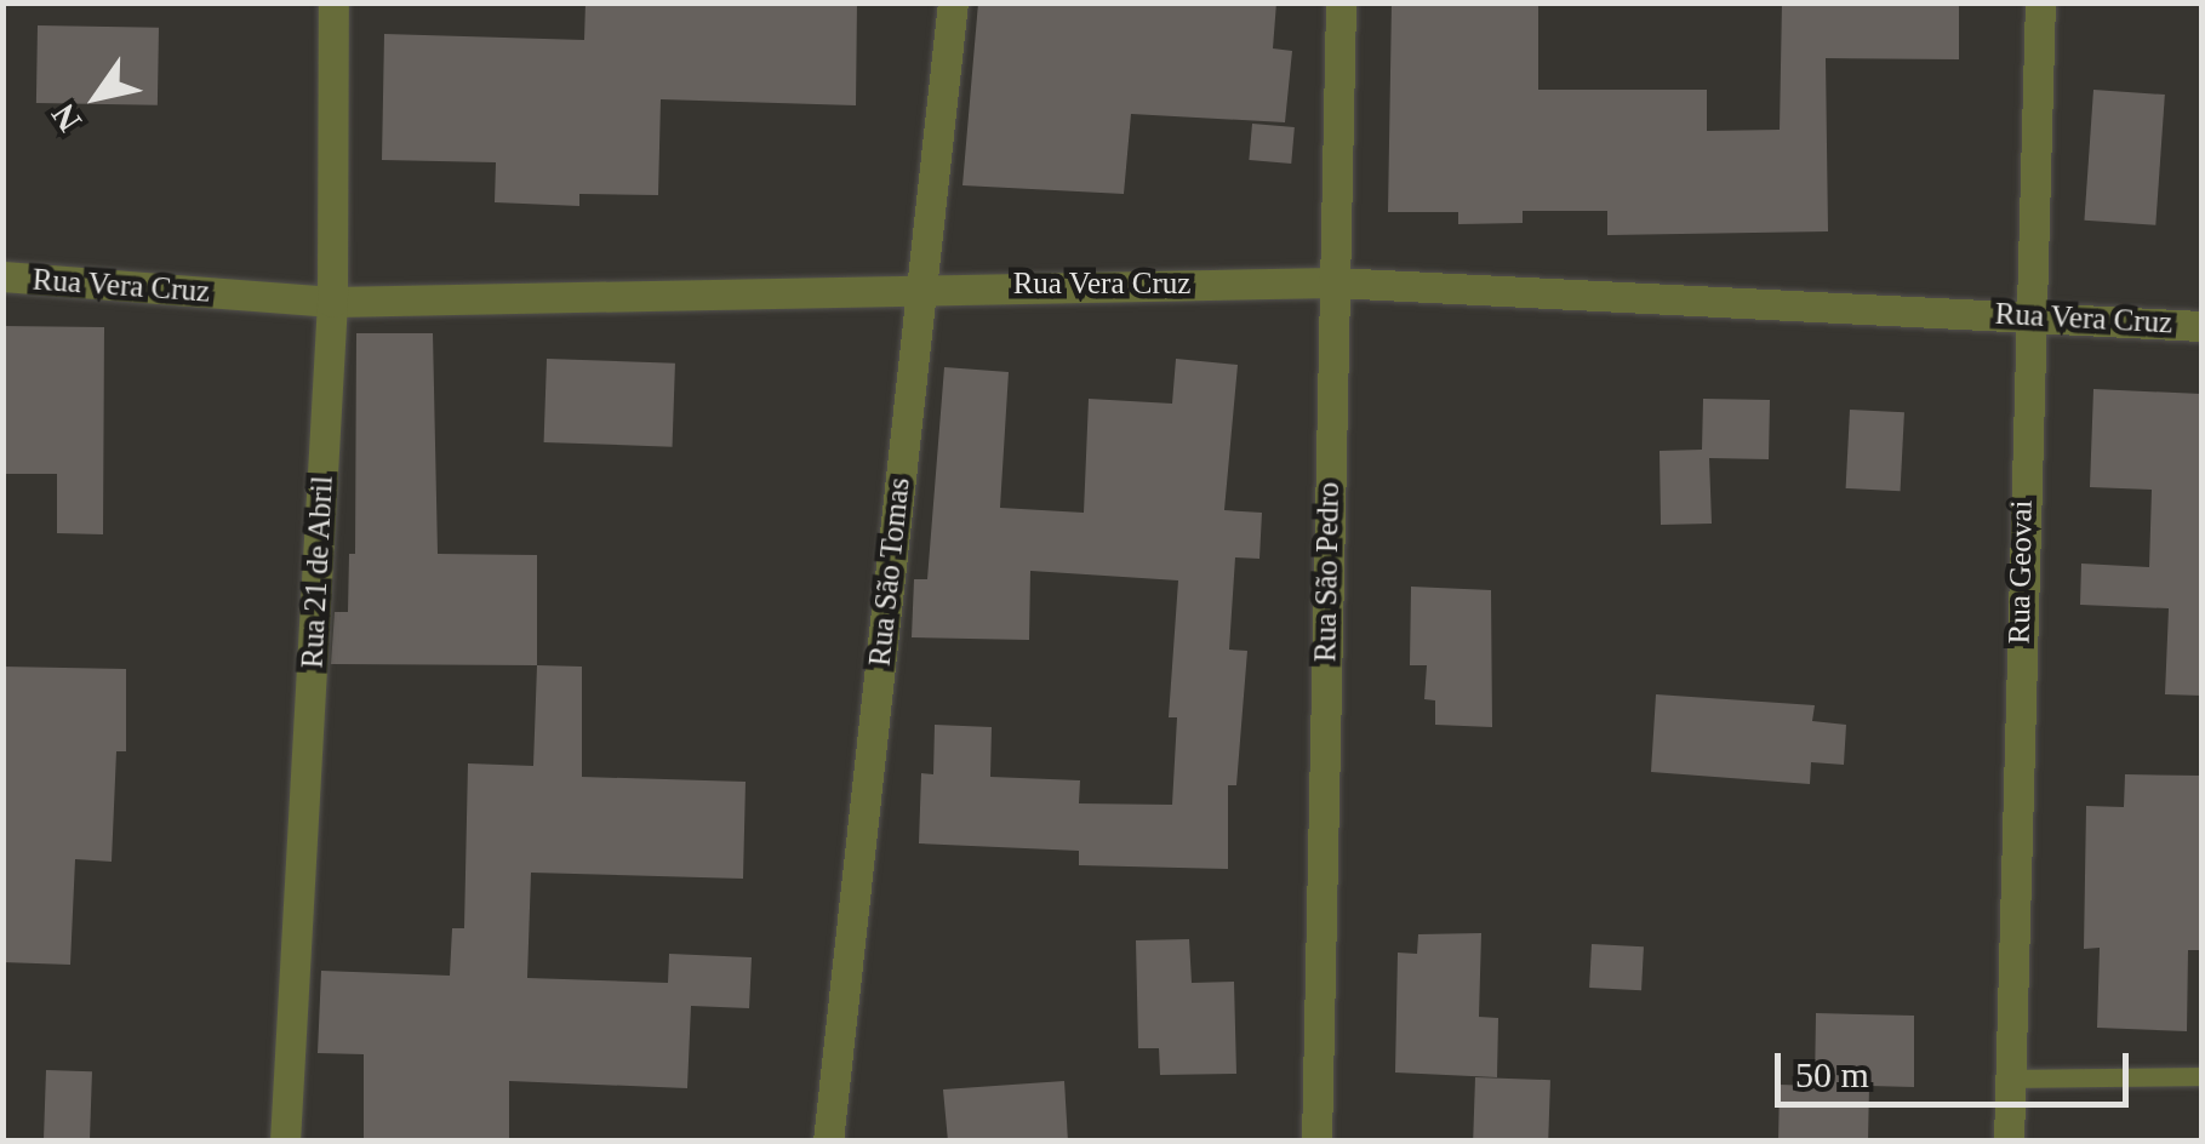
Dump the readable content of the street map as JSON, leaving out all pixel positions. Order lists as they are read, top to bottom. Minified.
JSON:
{"streets":{"street":["Rua Vera Cruz","Rua 21 de Abril","Rua São Tomas","Rua São Pedro","Rua Geovai"]},"crossings":[["Rua Vera Cruz","Rua 21 de Abril"],["Rua Vera Cruz","Rua São Tomas"],["Rua Vera Cruz","Rua São Pedro"],["Rua Vera Cruz","Rua Geovai"]],"scale_bar":"50 m","north":"bottom left"}
